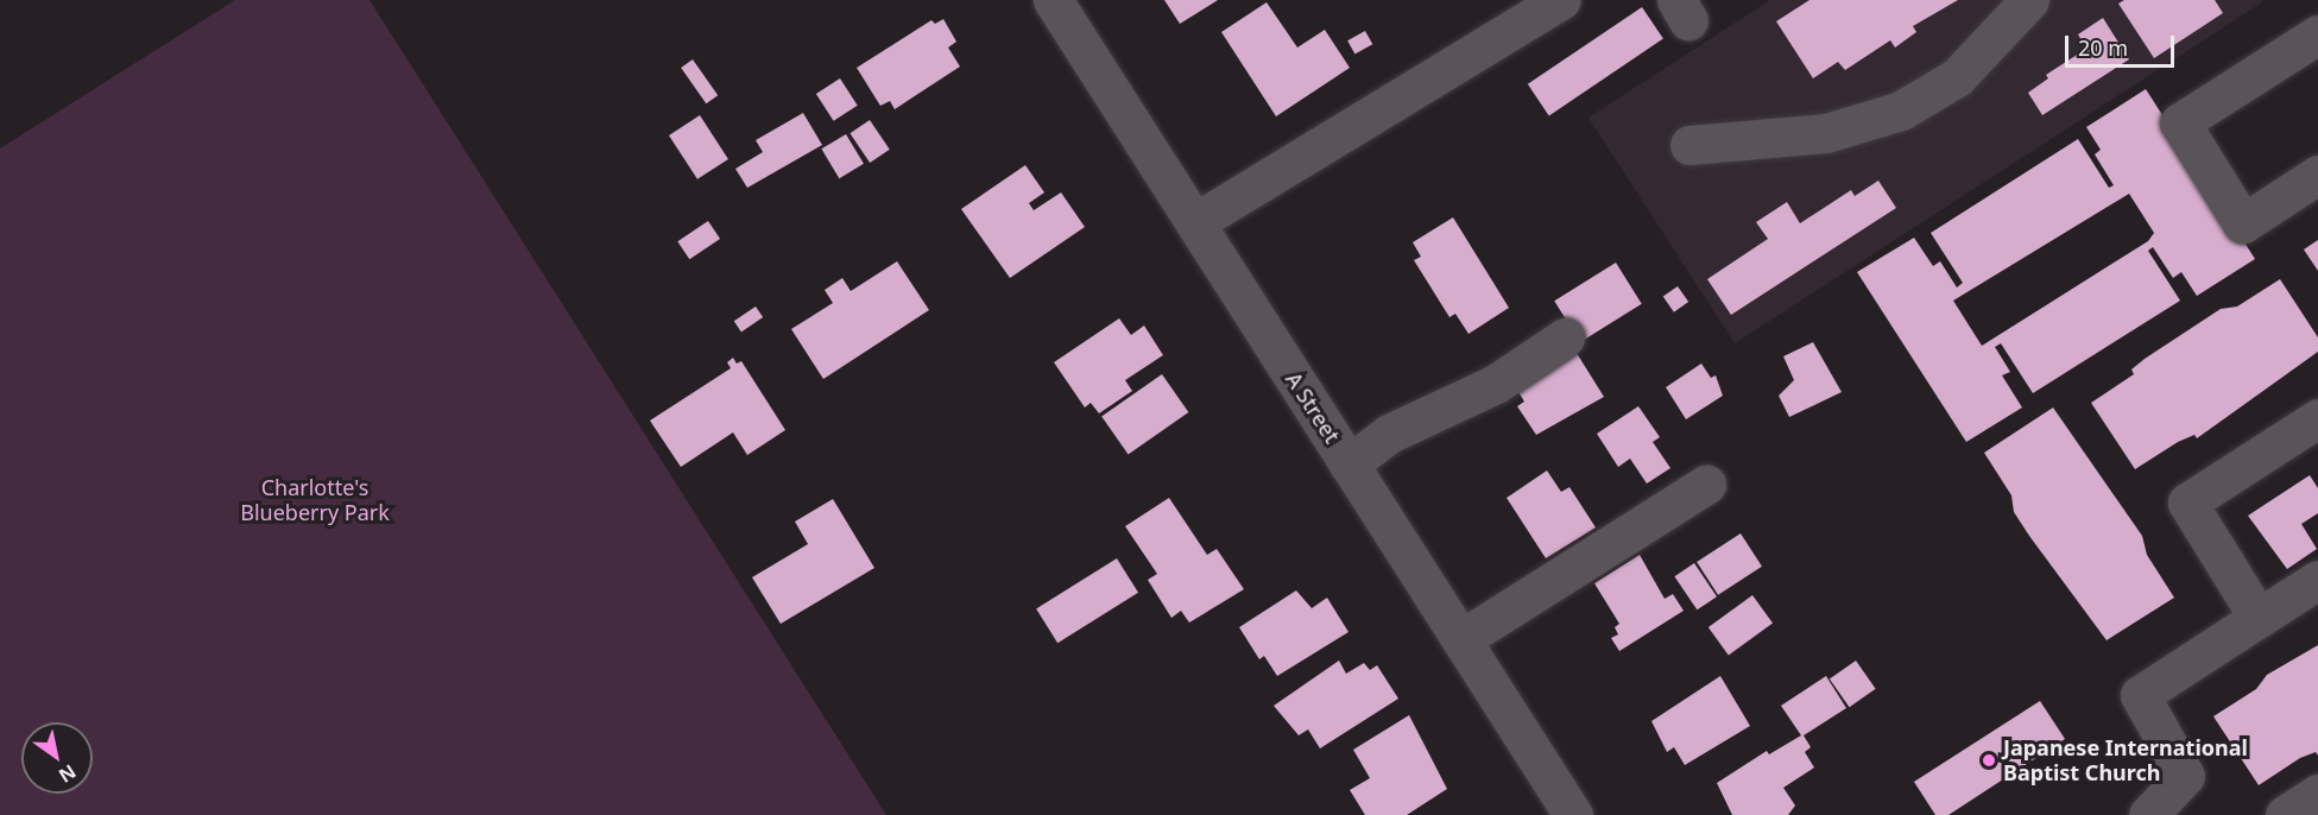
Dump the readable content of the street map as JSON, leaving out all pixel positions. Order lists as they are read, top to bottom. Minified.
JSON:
{"streets":{"street":["A Street"]},"parks":["Charlotte's Blueberry Park"],"places":["Japanese International Baptist Church"],"scale_bar":"20 m","north":"bottom right"}
